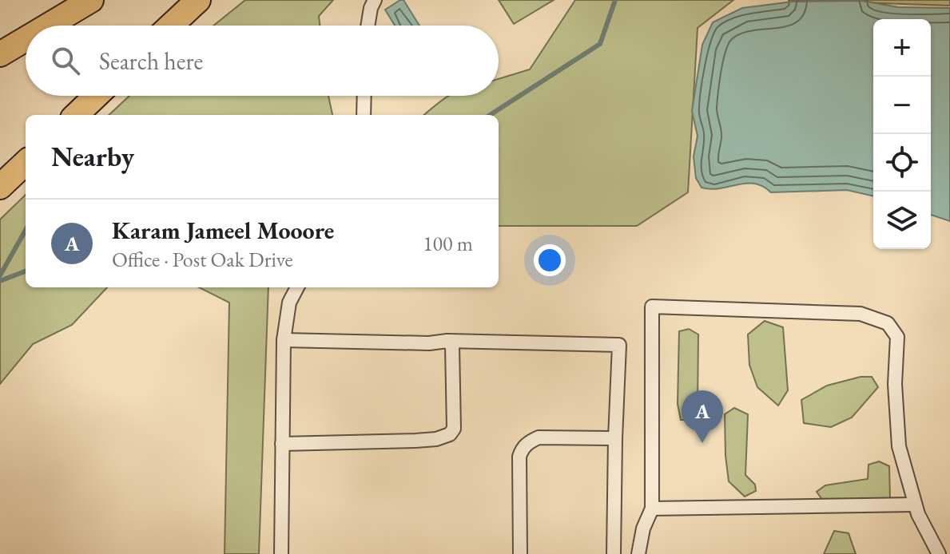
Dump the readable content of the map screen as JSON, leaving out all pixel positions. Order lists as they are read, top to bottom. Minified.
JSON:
{"page":{"map_buttons":["+","−"],"search":"Search here","heading":"Nearby","list":[{"mark":"A","name":"Karam Jameel Mooore","note":"Office · Post Oak Drive","value":"100 m"}],"pins":"A"}}
